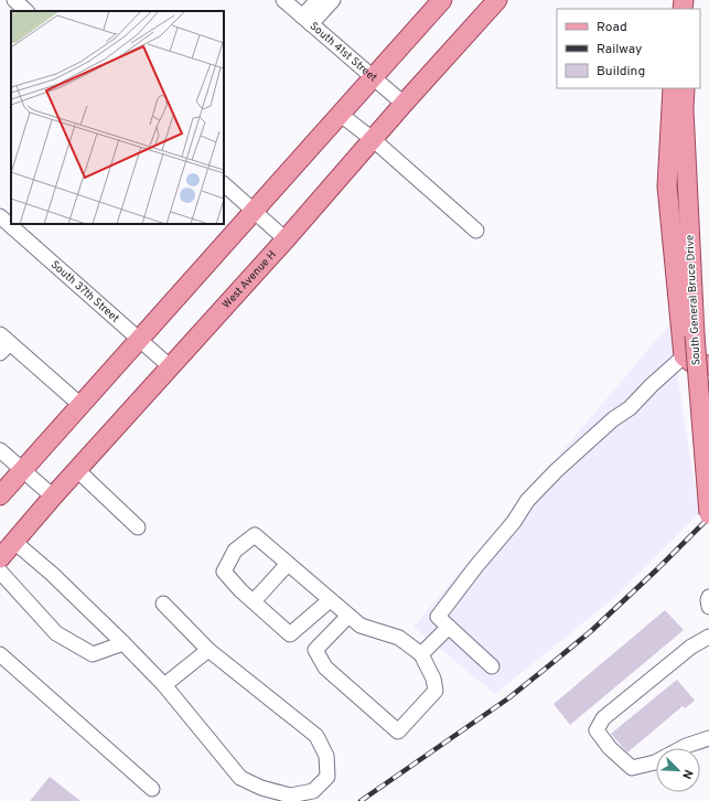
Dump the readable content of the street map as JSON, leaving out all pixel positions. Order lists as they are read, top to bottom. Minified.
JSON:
{"streets":{"main road":["West Avenue H","South General Bruce Drive"],"street":["South 41st Street","South 37th Street"]},"crossings":[["South 41st Street","West Avenue H"],["West Avenue H","South 37th Street"]],"legend":["Road","Railway","Building"],"north":"bottom right"}
